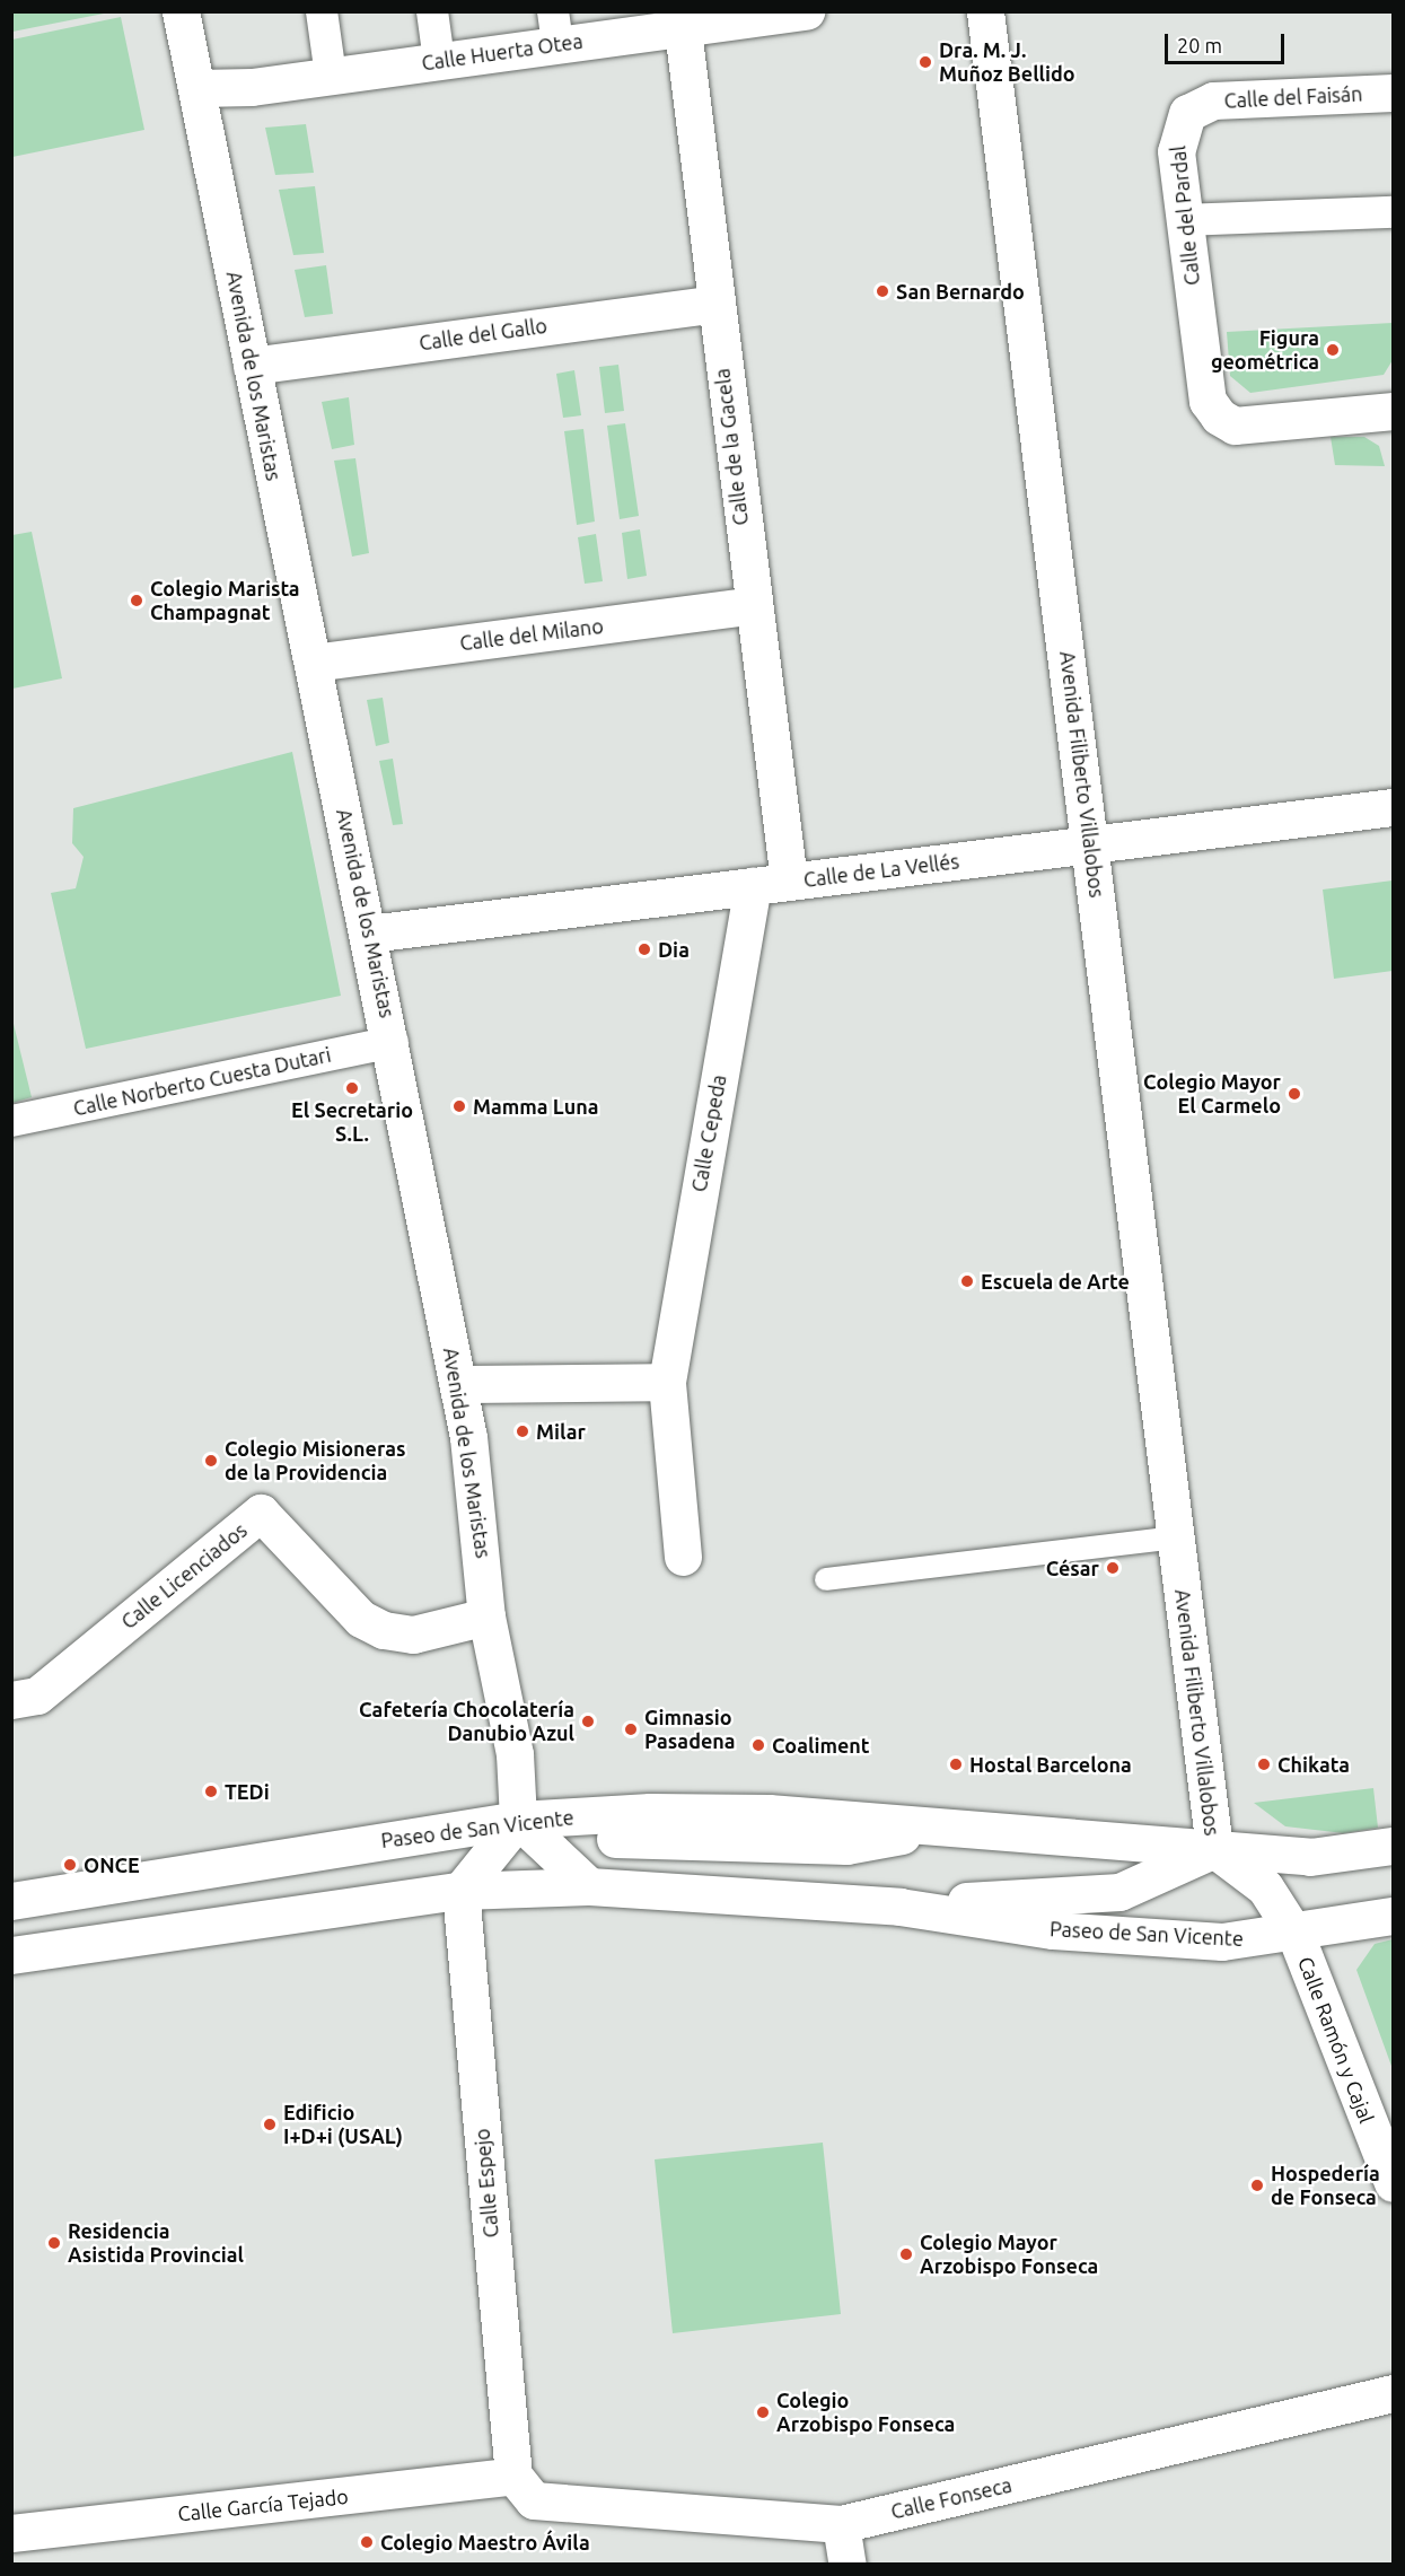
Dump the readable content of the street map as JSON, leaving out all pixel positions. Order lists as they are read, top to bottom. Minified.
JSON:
{"streets":{"main road":["Calle Huerta Otea","Calle del Faisán","Calle del Pardal","Calle del Gallo","Avenida de los Maristas","Calle de la Gacela","Calle del Milano","Avenida Filiberto Villalobos","Calle de La Vellés","Calle Cepeda","Calle Licenciados","Paseo de San Vicente","Calle Ramón y Cajal","Calle Espejo","Calle Fonseca","Calle García Tejado"],"street":["Calle Norberto Cuesta Dutari"]},"crossings":[["Calle Huerta Otea","Avenida de los Maristas"],["Calle Huerta Otea","Calle de la Gacela"],["Calle del Faisán","Calle del Pardal"],["Calle del Gallo","Avenida de los Maristas"],["Calle del Gallo","Calle de la Gacela"],["Avenida de los Maristas","Calle del Milano"],["Avenida de los Maristas","Calle de La Vellés"],["Avenida de los Maristas","Calle Norberto Cuesta Dutari"],["Avenida de los Maristas","Calle Licenciados"],["Avenida de los Maristas","Paseo de San Vicente"],["Calle de la Gacela","Calle del Milano"],["Calle de la Gacela","Calle de La Vellés"],["Avenida Filiberto Villalobos","Calle de La Vellés"],["Avenida Filiberto Villalobos","Paseo de San Vicente"],["Avenida Filiberto Villalobos","Calle Ramón y Cajal"],["Calle de La Vellés","Calle Cepeda"],["Paseo de San Vicente","Calle Ramón y Cajal"],["Paseo de San Vicente","Calle Espejo"],["Calle Espejo","Calle Fonseca"],["Calle Espejo","Calle García Tejado"],["Calle Fonseca","Calle García Tejado"]],"places":["Dra. M. J. Muñoz Bellido","San Bernardo","Figura geométrica","Colegio Marista Champagnat","Dia","El Secretario S.L.","Colegio Mayor El Carmelo","Mamma Luna","Escuela de Arte","Milar","Colegio Misioneras de la Providencia","César","Cafetería Chocolatería Danubio Azul","Gimnasio Pasadena","Coaliment","Hostal Barcelona","Chikata","TEDi","ONCE","Edificio I+D+i (USAL)","Hospedería de Fonseca","Residencia Asistida Provincial","Colegio Mayor Arzobispo Fonseca","Colegio Arzobispo Fonseca","Colegio Maestro Ávila"],"scale_bar":"20 m"}
